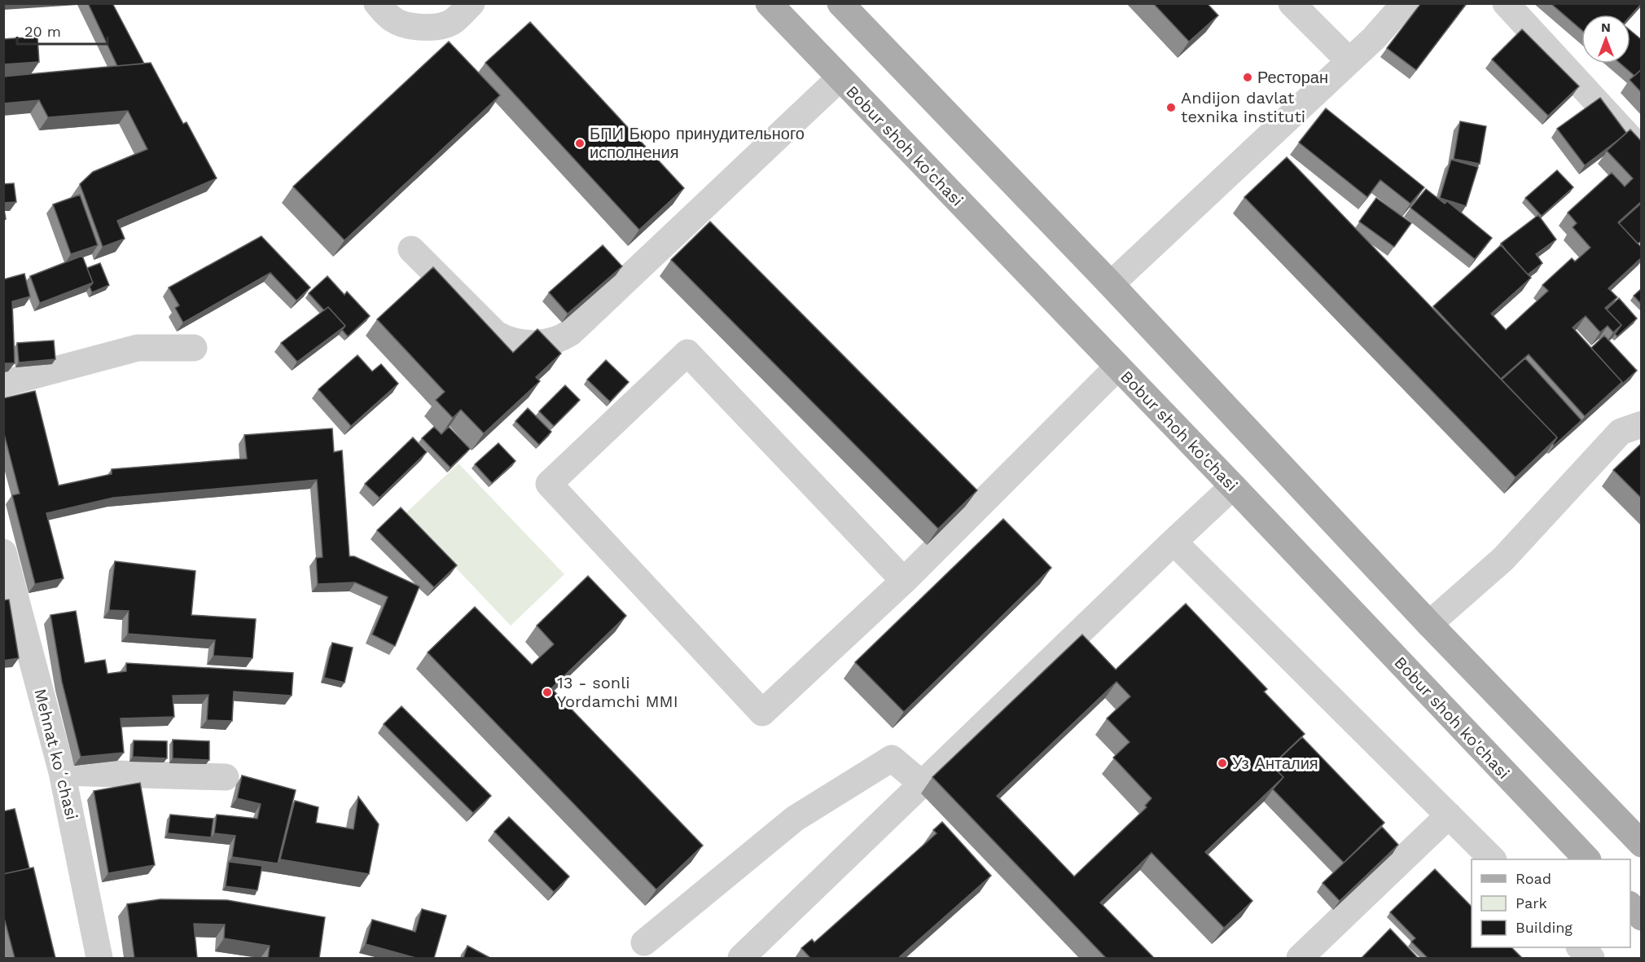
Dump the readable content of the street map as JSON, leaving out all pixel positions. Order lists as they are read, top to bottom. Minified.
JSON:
{"streets":{"main road":["Bobur shoh ko'chasi"],"street":["Mehnat koʻchasi"]},"places":["Ресторан","Andijon davlat texnika instituti","БПИ Бюро принудительного исполнения","13 - sonli Yordamchi MMI","Уз Анталия"],"legend":["Road","Park","Building"],"scale_bar":"20 m","north":"top"}
